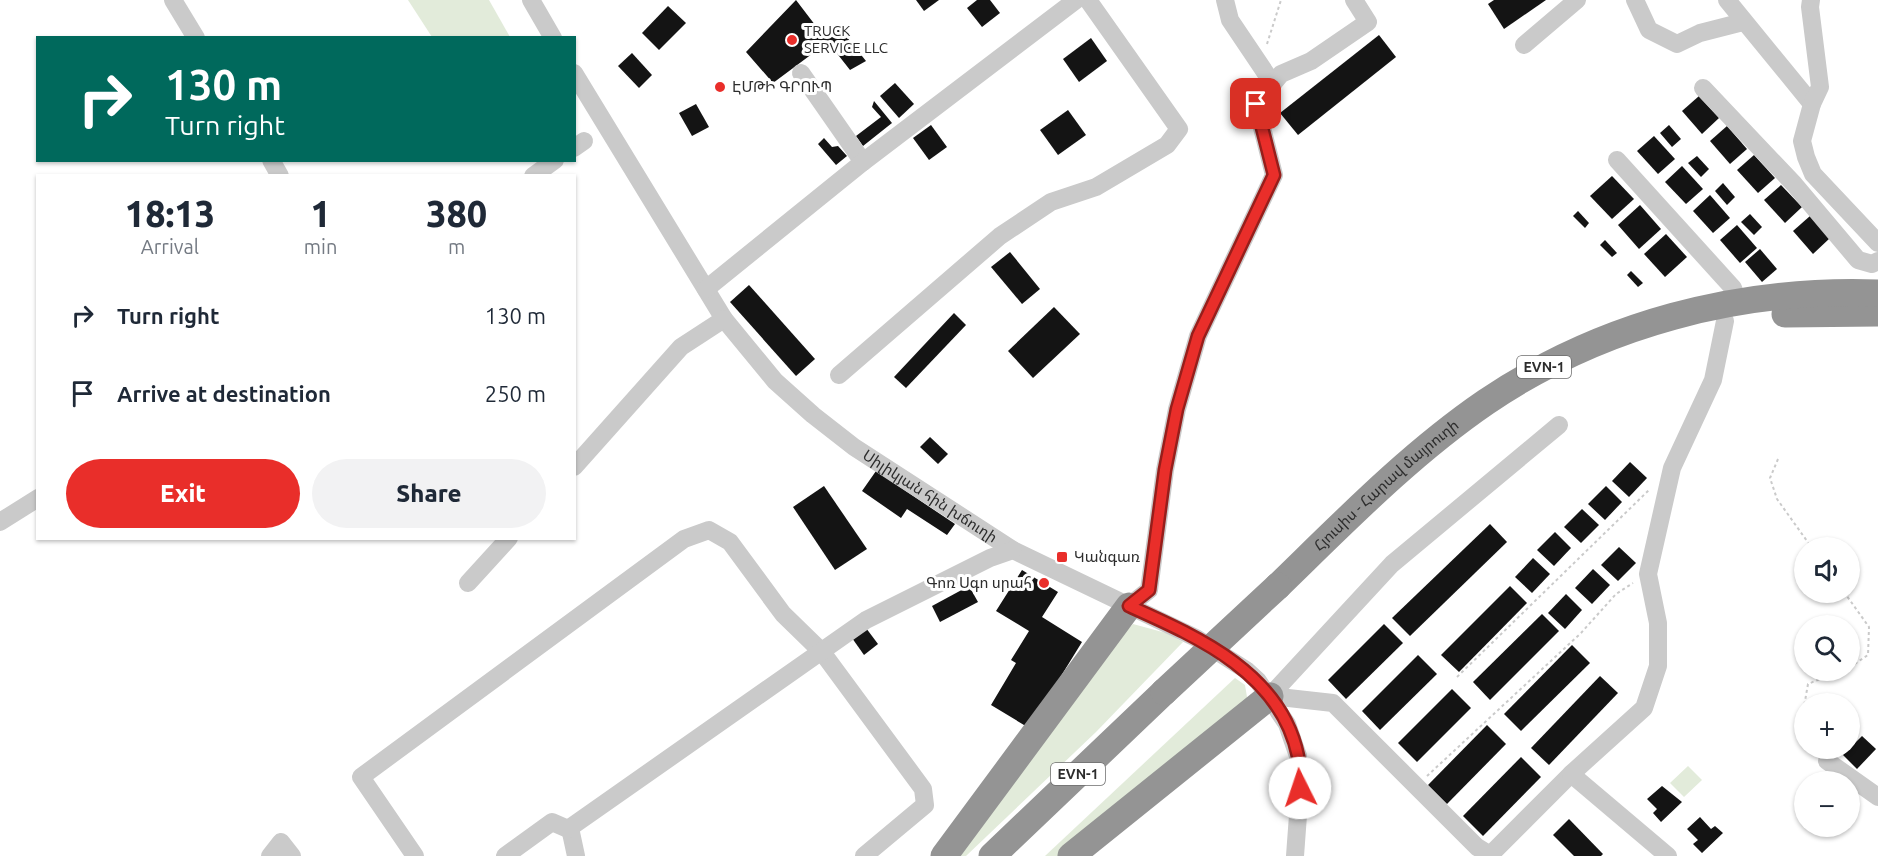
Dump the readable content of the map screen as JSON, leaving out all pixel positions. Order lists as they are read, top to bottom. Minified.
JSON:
{"streets":{"highway":["EVN-1","Հյուսիս - Հարավ մայրուղի"],"street":["Սիլիկյան հին խճուղի"]},"places":{"other":["TRUCK SERVICE LLC","ԷՄԹԻ ԳՐՈՒՊ","Գոռ Սգո սրահ"],"transit":["Կանգառ"]},"page":{"turn":["130 m","Turn right"],"eta":["18:13","Arrival","1","min","380","m"],"list":[{"name":"Turn right","value":"130 m"},{"name":"Arrive at destination","value":"250 m"}],"buttons":["Exit","Share"],"map_buttons":["+","−"]}}
